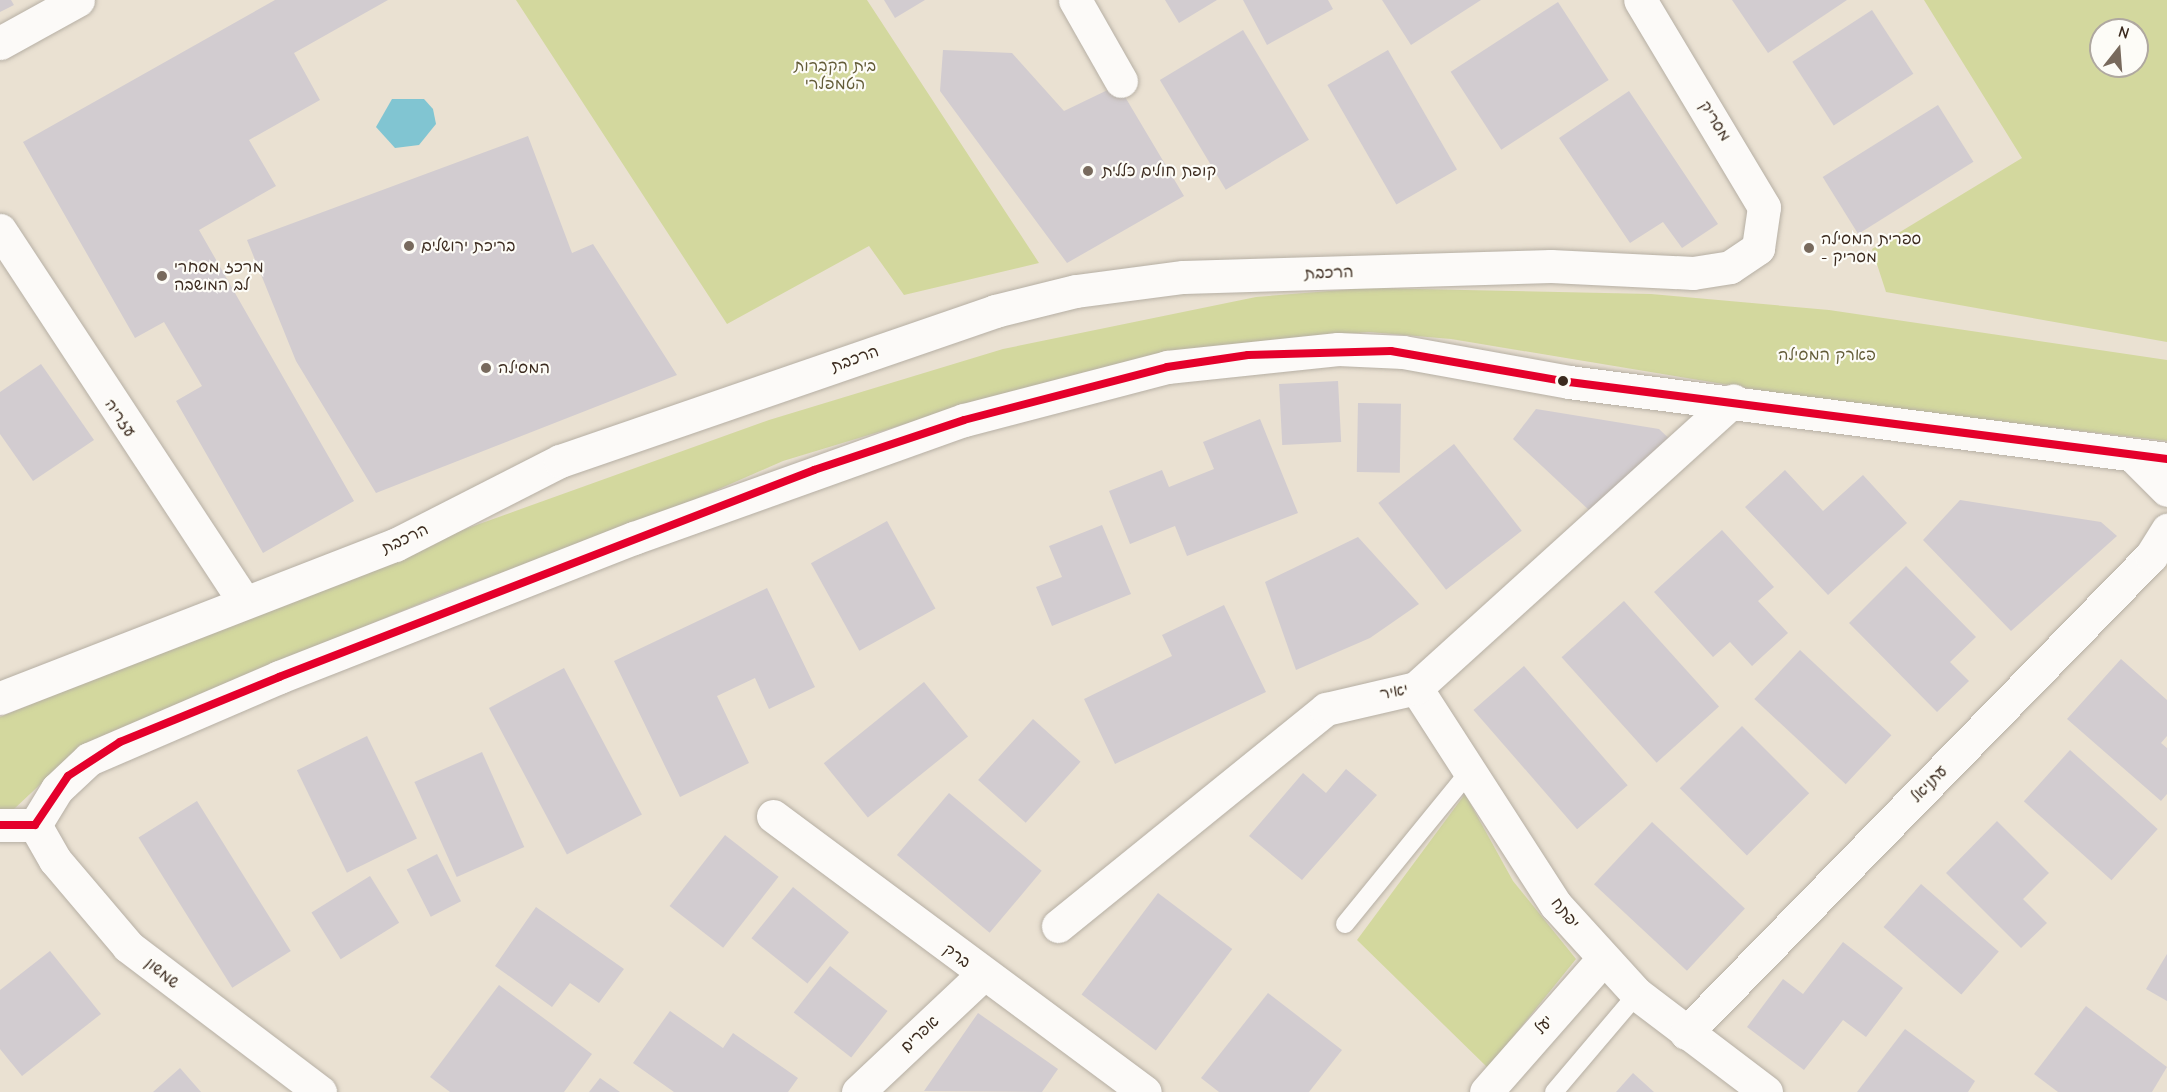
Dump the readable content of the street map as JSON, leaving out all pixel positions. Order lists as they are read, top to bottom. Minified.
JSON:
{"streets":{"street":["מסריק","הרכבת","עזריה","יאיר","עתניאל","יפתח","ברק","שמשון","יעל","אפרים"]},"crossings":[["מסריק","הרכבת"],["הרכבת","עזריה"],["יאיר","יפתח"],["עתניאל","יפתח"],["יפתח","יעל"],["ברק","אפרים"]],"parks":["בית הקברות הטמפלרי","פארק המסילה"],"places":["קופת חולים כללית","בריכת ירושלים","ספרית המסילה - מסריק","מרכז מסחרי לב המושבה","המסילה"],"north":"top"}
